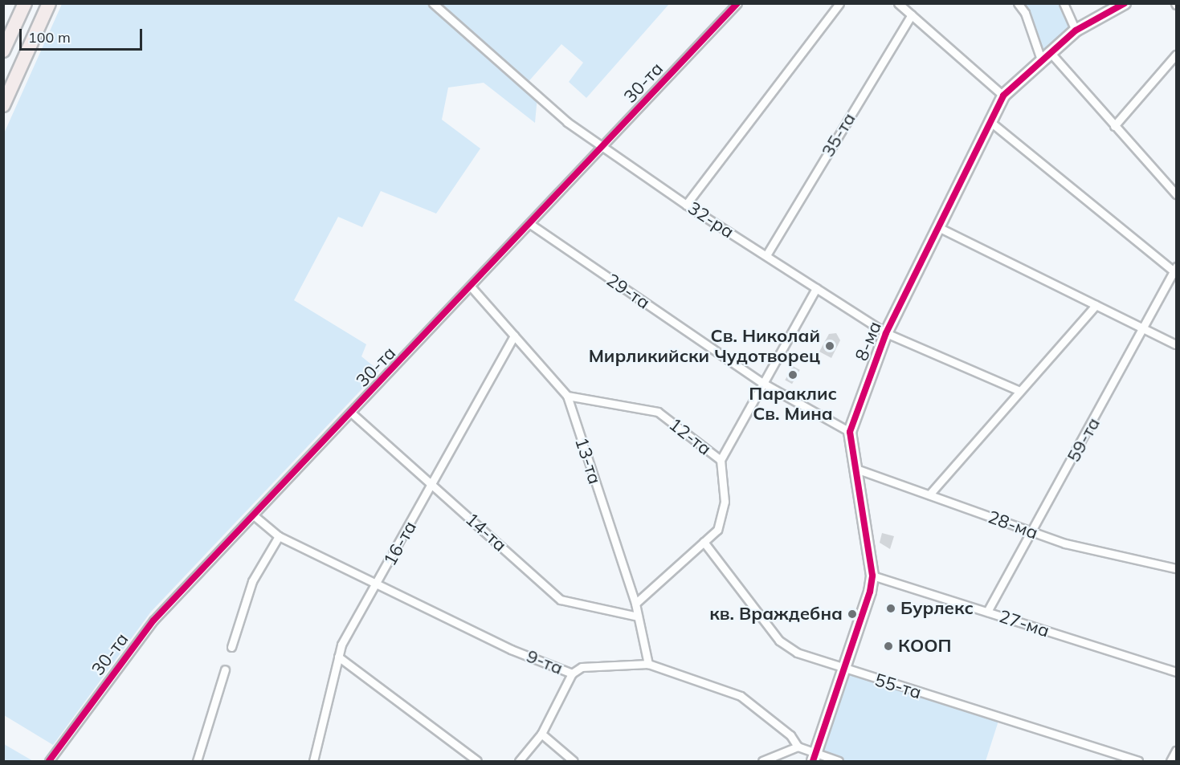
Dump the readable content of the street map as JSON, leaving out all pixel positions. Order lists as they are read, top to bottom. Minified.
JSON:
{"streets":{"street":["30-та","35-та","32-ра","29-та","8-ма","12-та","59-та","13-та","28-ма","14-та","16-та","27-ма","9-та","55-та"]},"crossings":[["30-та","32-ра"],["30-та","29-та"],["30-та","13-та"],["30-та","14-та"],["30-та","9-та"],["35-та","32-ра"],["32-ра","8-ма"],["29-та","8-ма"],["8-ма","28-ма"],["8-ма","27-ма"],["8-ма","9-та"],["8-ма","55-та"],["12-та","13-та"],["12-та","55-та"],["59-та","28-ма"],["59-та","27-ма"],["13-та","14-та"],["13-та","16-та"],["13-та","9-та"],["14-та","16-та"],["16-та","9-та"]],"places":["Св. Николай Мирликийски Чудотворец","Параклис Св. Мина","Бурлекс","кв. Враждебна","КООП"],"scale_bar":"100 m"}
